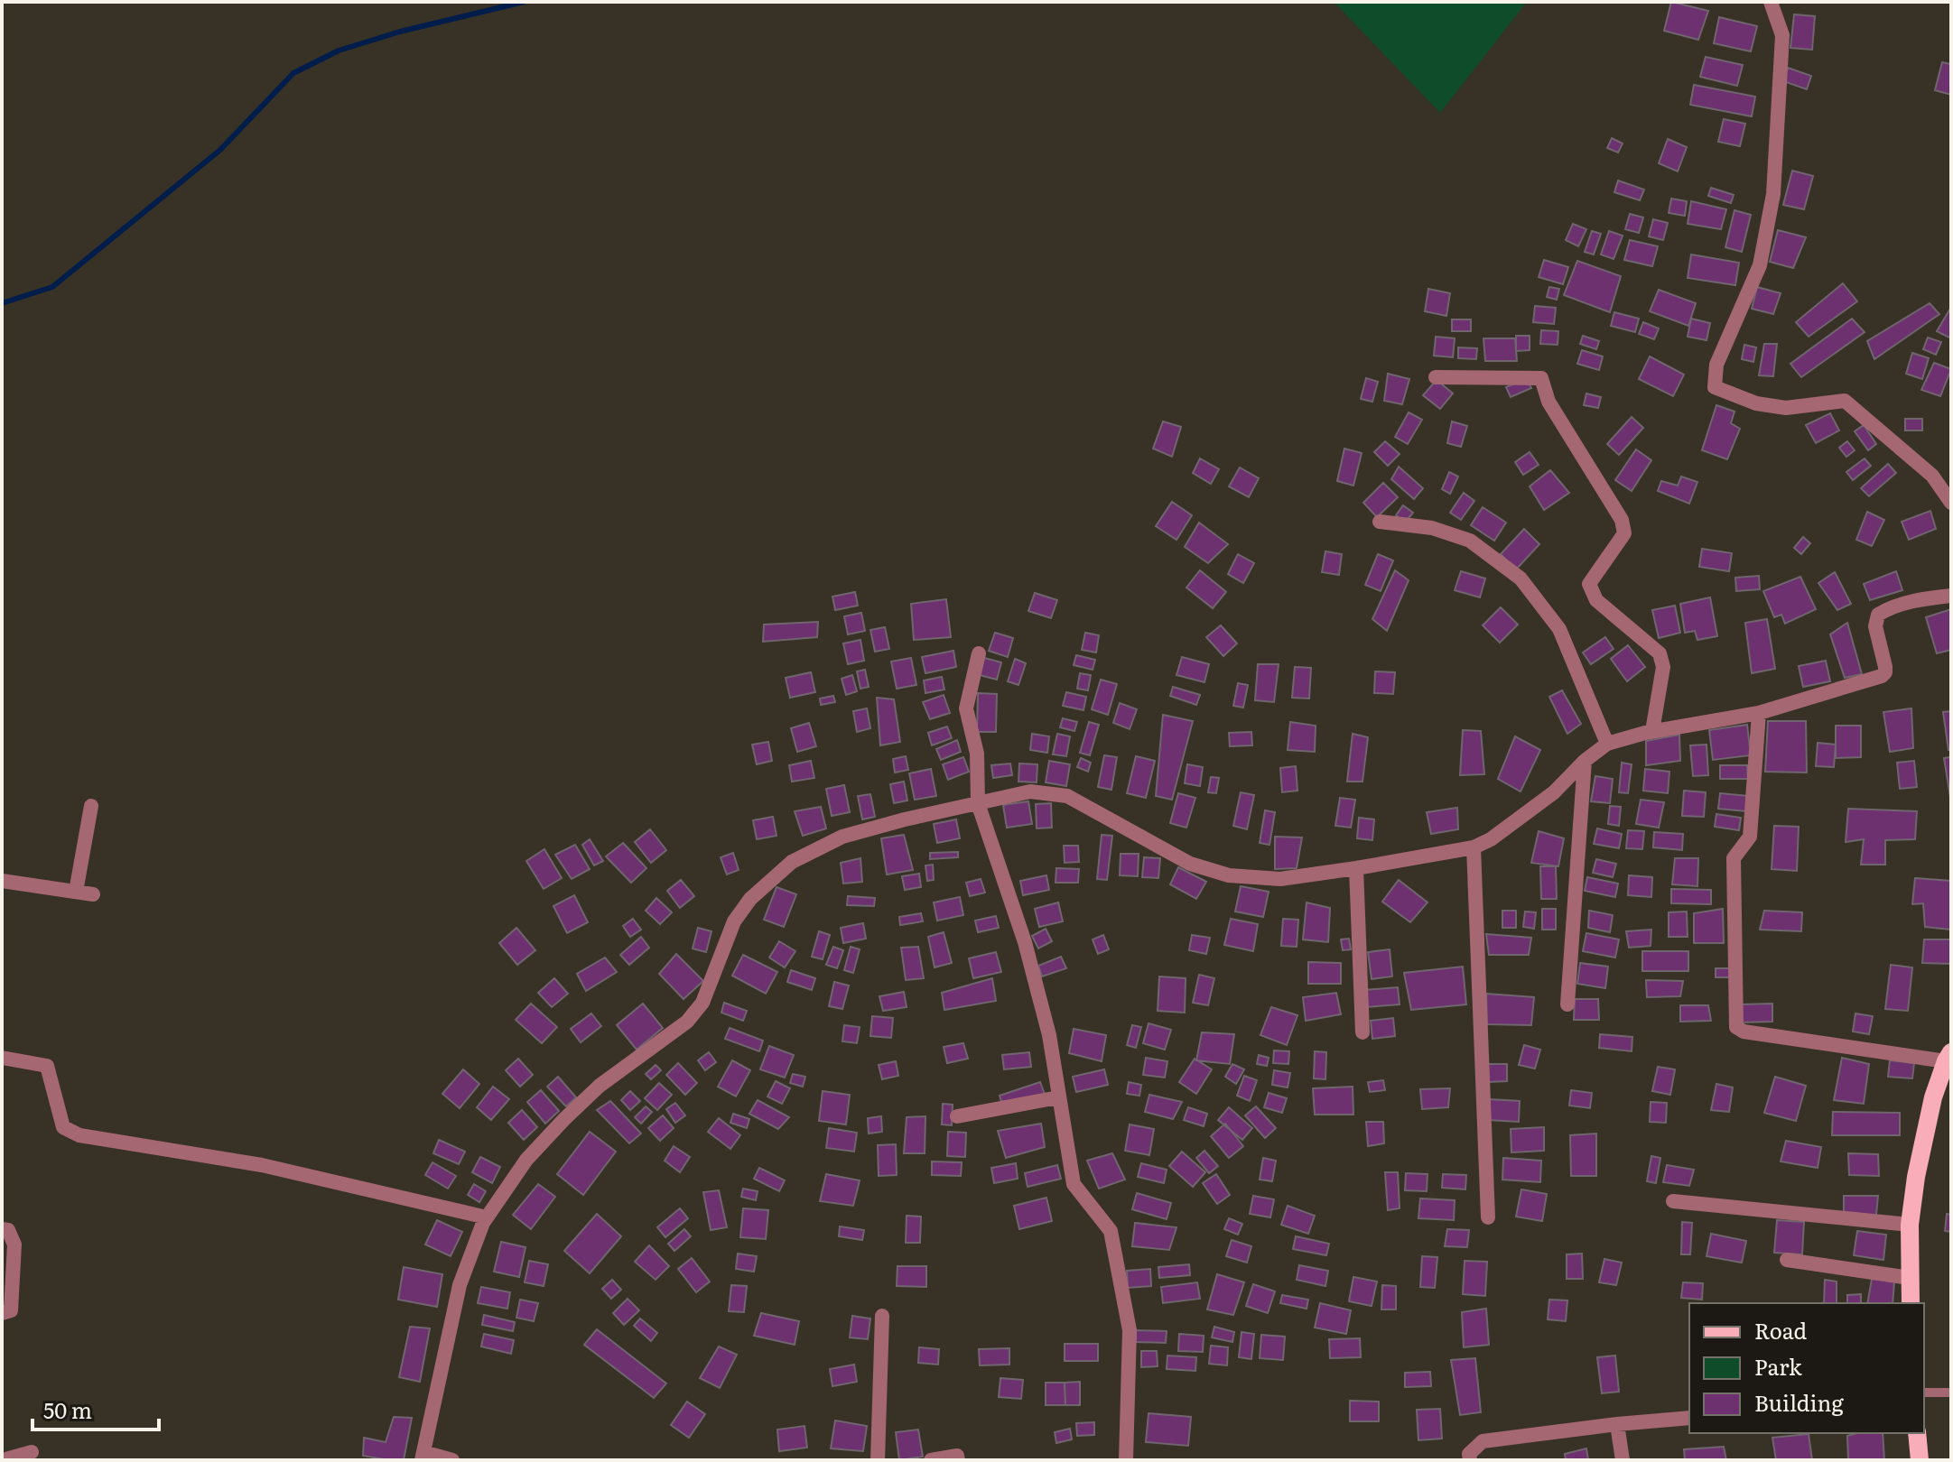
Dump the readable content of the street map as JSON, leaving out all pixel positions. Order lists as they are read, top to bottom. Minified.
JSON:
{"legend":["Road","Park","Building"],"scale_bar":"50 m"}
